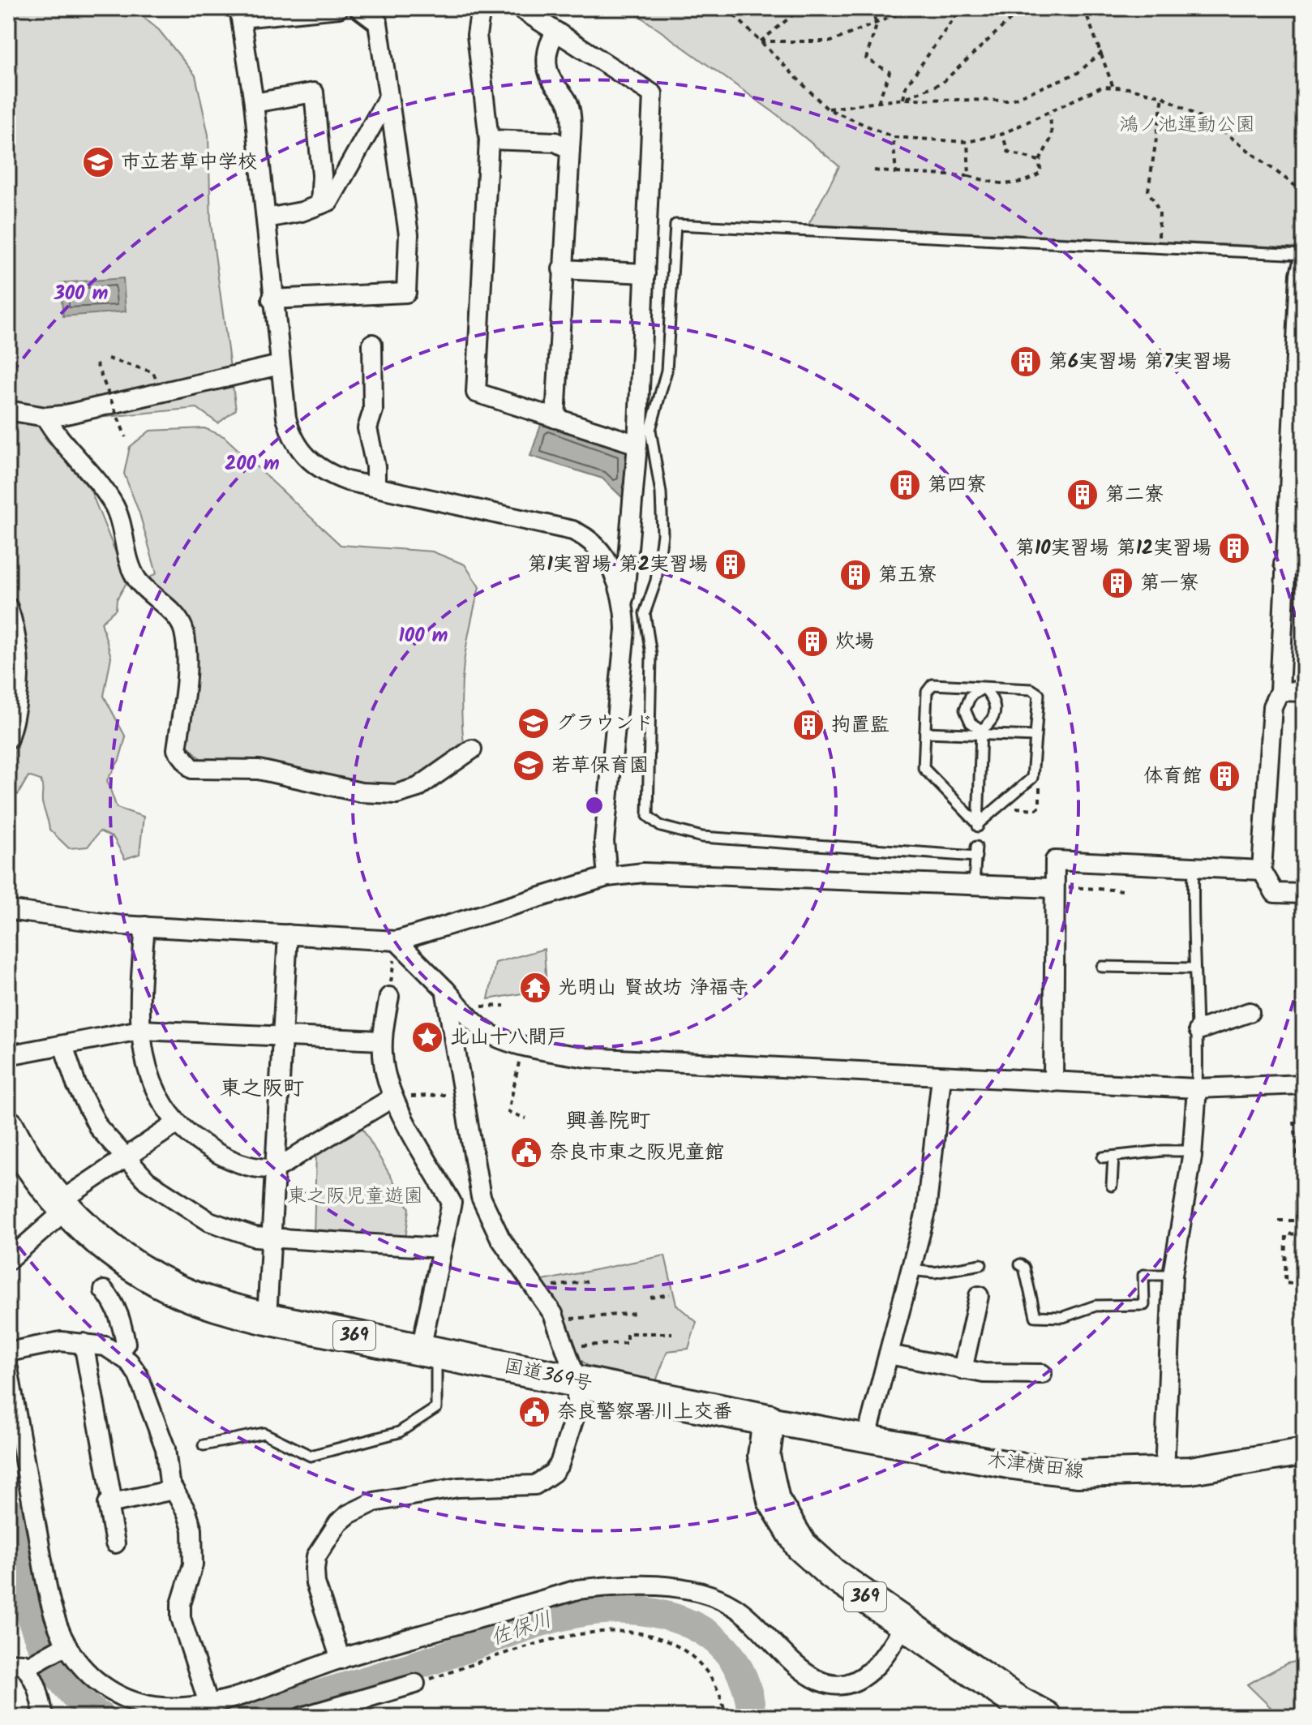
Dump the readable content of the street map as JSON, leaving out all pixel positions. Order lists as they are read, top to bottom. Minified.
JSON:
{"streets":{"highway":["369","国道369号"],"main road":["木津横田線"]},"crossings":[["369","国道369号"],["369","木津横田線"],["国道369号","木津横田線"]],"districts":["東之阪町","興善院町"],"water":["佐保川"],"parks":["鴻ノ池運動公園","東之阪児童遊園"],"places":{"school or university":["市立若草中学校","グラウンド","若草保育園"],"building":["第6実習場 第7実習場","第四寮","第二寮","第10実習場 第12実習場","第1実習場 第2実習場","第五寮","第一寮","炊場","拘置監","体育館"],"temple":["光明山 賢故坊 浄福寺"],"place":["北山十八間戸"],"public building":["奈良市東之阪児童館","奈良警察署川上交番"]},"rings":["300 m","200 m","100 m"]}
